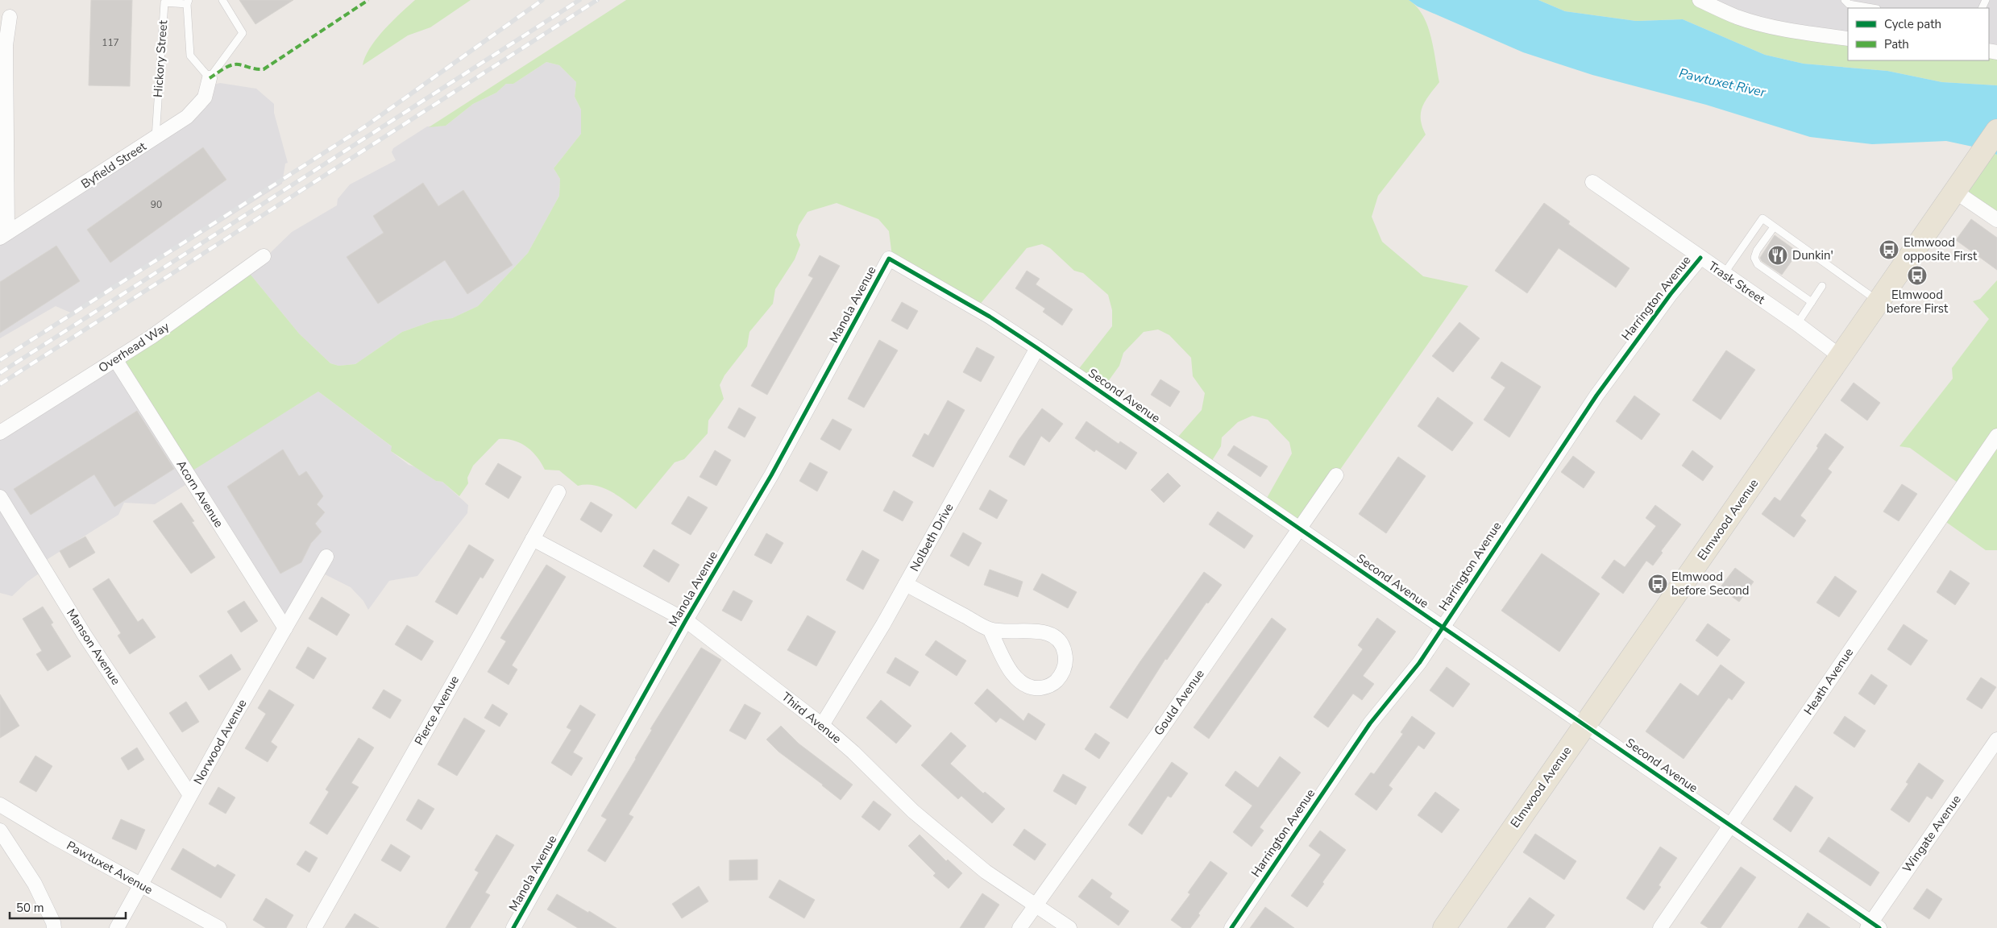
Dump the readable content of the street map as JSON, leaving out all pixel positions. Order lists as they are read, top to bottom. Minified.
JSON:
{"streets":{"main road":["Elmwood Avenue"],"street":["Byfield Street","Trask Street","Harrington Avenue","Manola Avenue","Overhead Way","Second Avenue","Acorn Avenue","Nolbeth Drive","Manson Avenue","Heath Avenue","Gould Avenue","Pierce Avenue","Third Avenue","Norwood Avenue","Wingate Avenue","Pawtuxet Avenue"],"lane":["Hickory Street"]},"crossings":[["Hickory Street","Byfield Street"],["Trask Street","Harrington Avenue"],["Trask Street","Elmwood Avenue"],["Harrington Avenue","Second Avenue"],["Manola Avenue","Second Avenue"],["Manola Avenue","Third Avenue"],["Overhead Way","Acorn Avenue"],["Second Avenue","Elmwood Avenue"],["Second Avenue","Nolbeth Drive"],["Second Avenue","Heath Avenue"],["Second Avenue","Gould Avenue"],["Second Avenue","Wingate Avenue"],["Acorn Avenue","Norwood Avenue"],["Nolbeth Drive","Third Avenue"],["Manson Avenue","Norwood Avenue"],["Gould Avenue","Third Avenue"],["Pierce Avenue","Third Avenue"],["Norwood Avenue","Pawtuxet Avenue"]],"water":["Pawtuxet River"],"places":{"bus stop":["Elmwood opposite First","Elmwood before First","Elmwood before Second"],"restaurant":["Dunkin'"]},"house_numbers":["117","90"],"legend":["Cycle path","Path"],"scale_bar":"50 m"}
